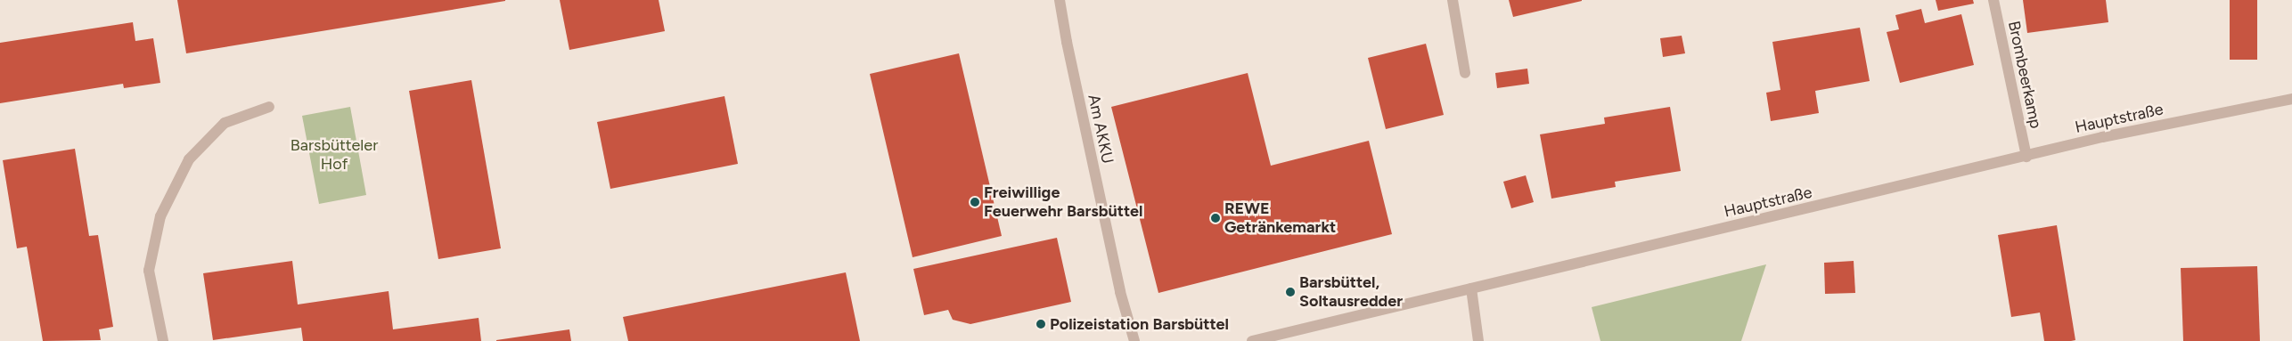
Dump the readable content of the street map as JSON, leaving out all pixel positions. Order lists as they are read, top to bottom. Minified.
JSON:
{"streets":{"street":["Brombeerkamp","Hauptstraße","Am AKKU"]},"crossings":[["Brombeerkamp","Hauptstraße"]],"parks":["Barsbütteler Hof"],"places":["Freiwillige Feuerwehr Barsbüttel","REWE Getränkemarkt","Barsbüttel, Soltausredder","Polizeistation Barsbüttel"]}
